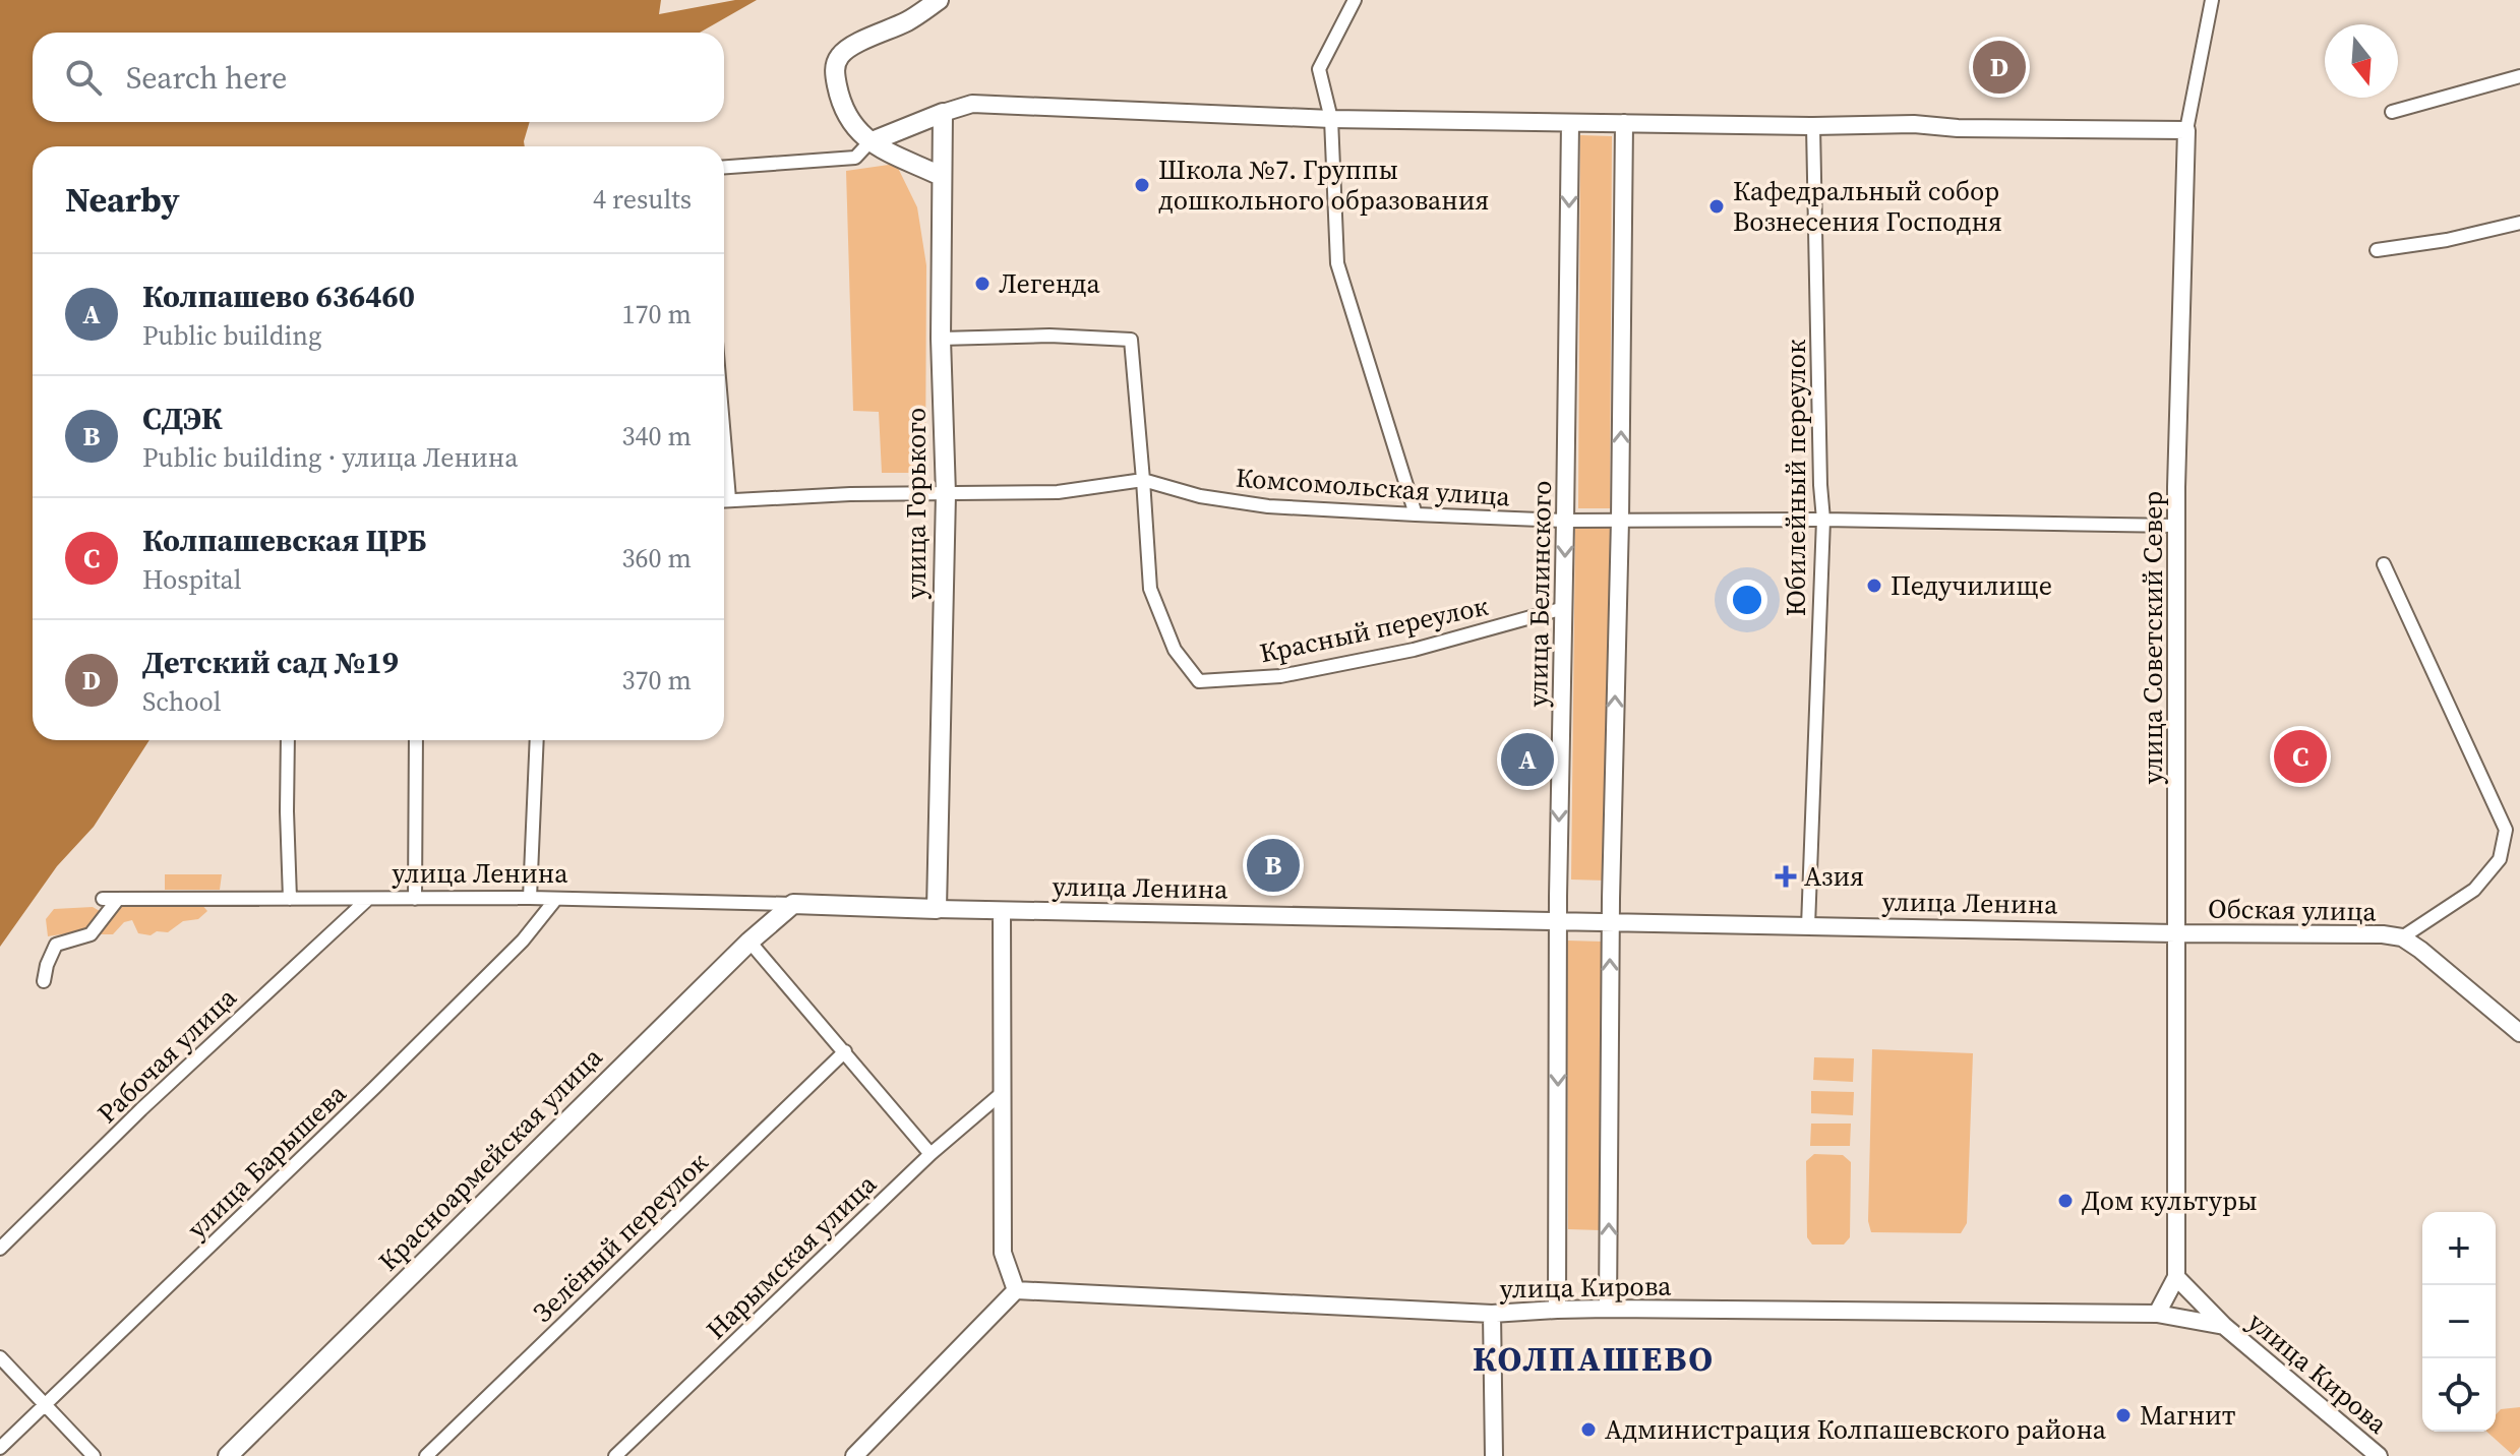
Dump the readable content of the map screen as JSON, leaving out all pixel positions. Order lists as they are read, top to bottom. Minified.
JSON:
{"streets":{"main road":["улица Горького","улица Ленина","Красноармейская улица"],"street":["Юбилейный переулок","Комсомольская улица","улица Белинского","Красный переулок","улица Советский Север","Обская улица","Рабочая улица","улица Барышева","Зелёный переулок","Нарымская улица","улица Кирова"]},"crossings":[["Юбилейный переулок","Комсомольская улица"],["Юбилейный переулок","улица Ленина"],["Комсомольская улица","улица Горького"],["Комсомольская улица","улица Белинского"],["Комсомольская улица","Красный переулок"],["Комсомольская улица","улица Советский Север"],["улица Горького","Красный переулок"],["улица Горького","улица Ленина"],["улица Белинского","Красный переулок"],["улица Белинского","улица Ленина"],["улица Белинского","улица Кирова"],["улица Советский Север","улица Ленина"],["улица Советский Север","Обская улица"],["улица Советский Север","улица Кирова"],["улица Ленина","Обская улица"],["улица Ленина","Рабочая улица"],["улица Ленина","Красноармейская улица"],["улица Ленина","улица Барышева"]],"districts":["КОЛПАШЕВО"],"places":{"other":["Школа №7. Группы дошкольного образования","Кафедральный собор Вознесения Господня","Легенда","Педучилище","Дом культуры","Магнит","Администрация Колпашевского района"],"health":["Азия"]},"north":"bottom","page":{"search":"Search here","pins":["D","C","A","B"],"heading":["Nearby","4 results"],"list":[{"mark":"A","name":"Колпашево 636460","note":"Public building","value":"170 m"},{"mark":"B","name":"СДЭК","note":"Public building · улица Ленина","value":"340 m"},{"mark":"C","name":"Колпашевская ЦРБ","note":"Hospital","value":"360 m"},{"mark":"D","name":"Детский сад №19","note":"School","value":"370 m"}],"map_buttons":["+","−"]}}
